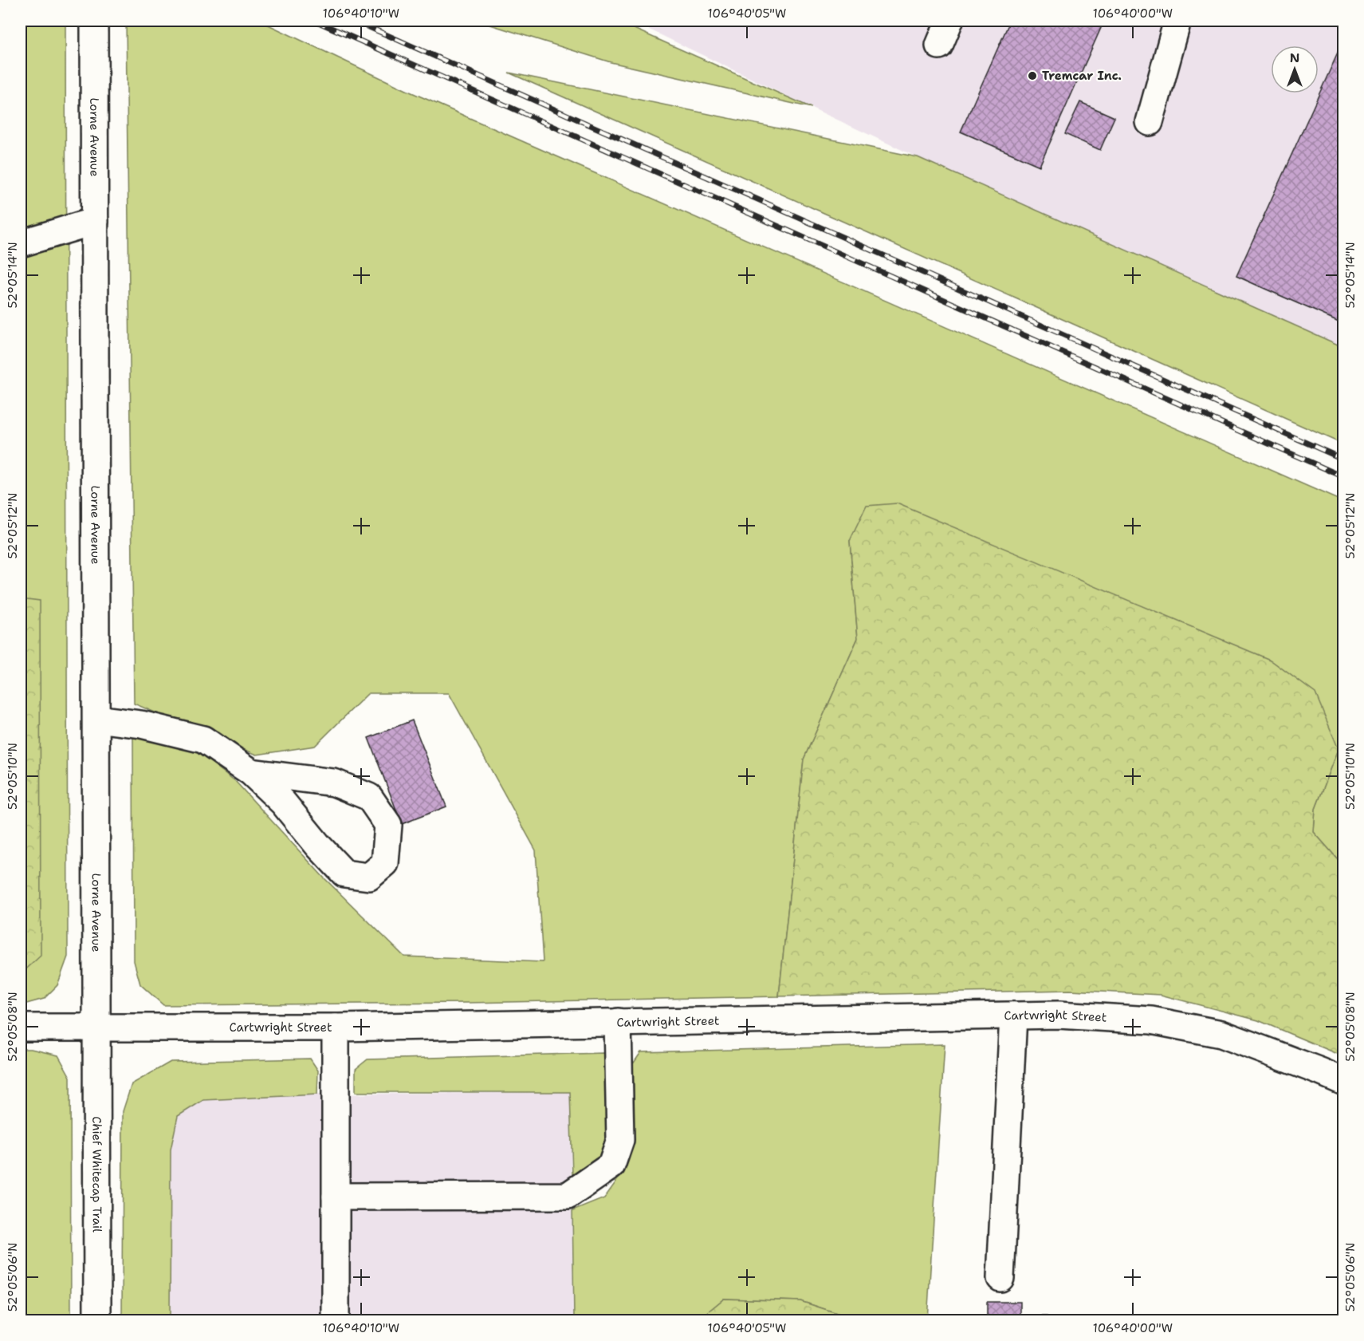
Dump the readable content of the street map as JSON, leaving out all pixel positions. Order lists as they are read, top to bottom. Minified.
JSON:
{"streets":{"street":["Lorne Avenue","Cartwright Street","Chief Whitecap Trail"]},"crossings":[["Lorne Avenue","Cartwright Street"],["Lorne Avenue","Chief Whitecap Trail"],["Cartwright Street","Chief Whitecap Trail"]],"places":["Tremcar Inc."],"north":"top","coordinates":["106°40'10\"W","106°40'05\"W","106°40'00\"W","52°05'14\"N","52°05'12\"N","52°05'10\"N","52°05'08\"N","52°05'06\"N"]}
